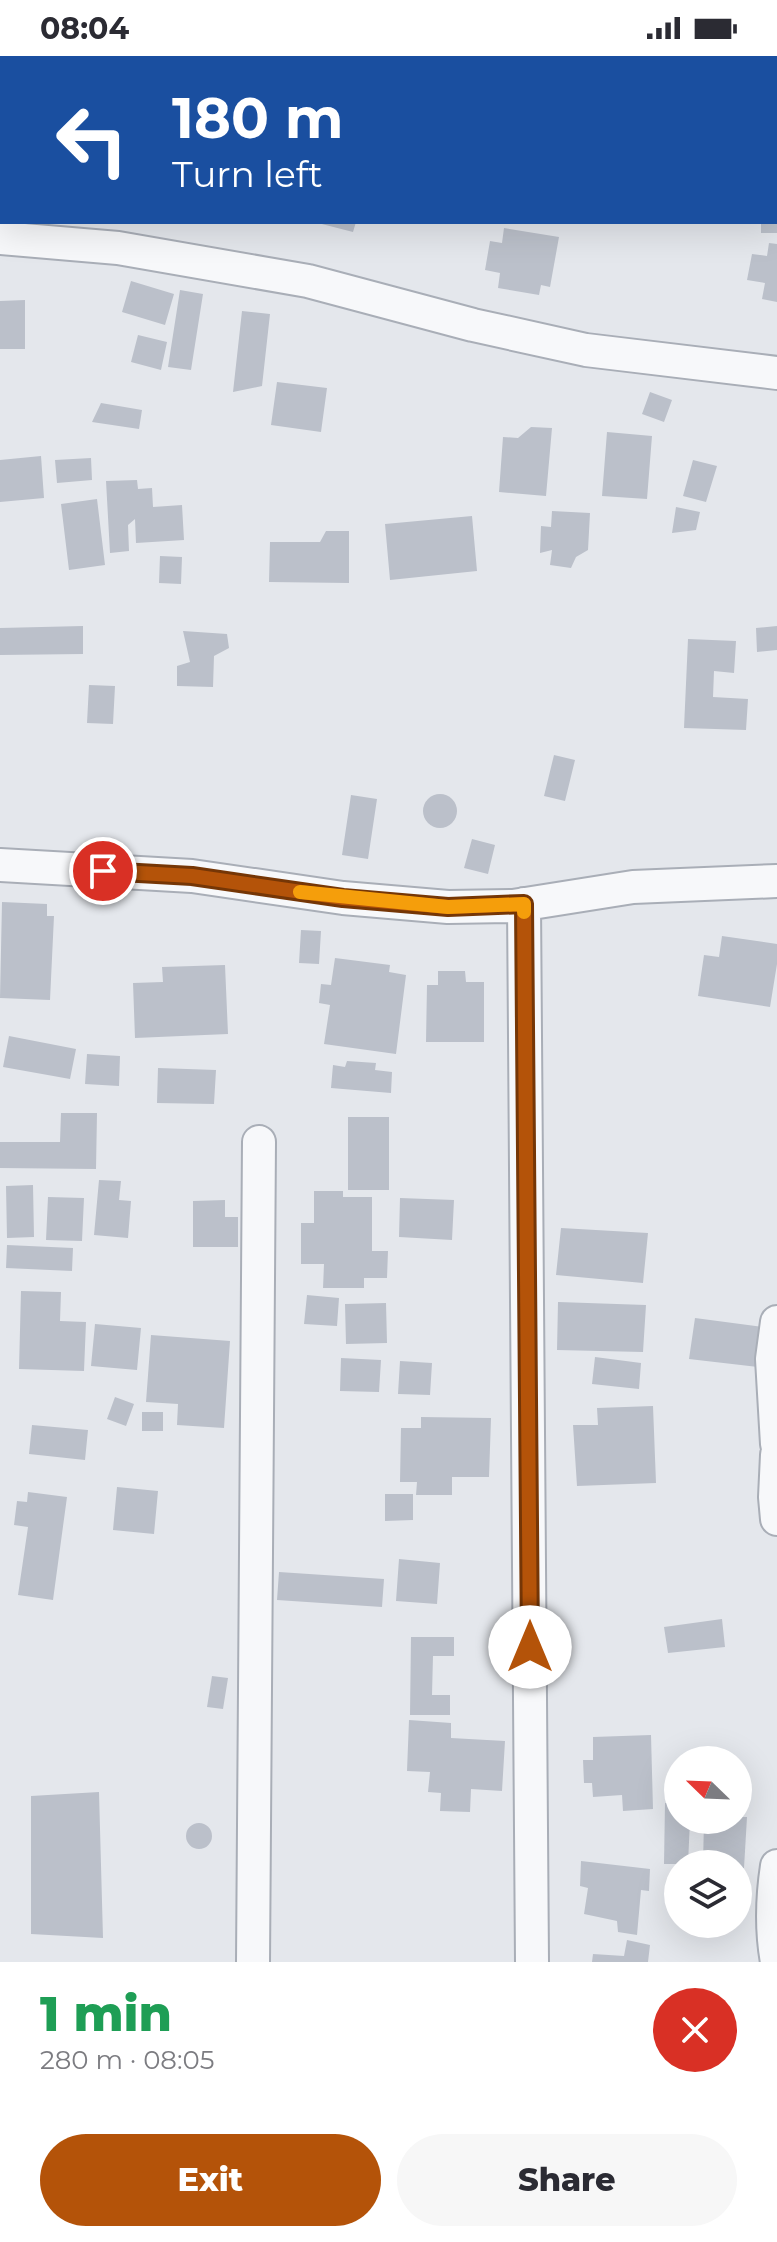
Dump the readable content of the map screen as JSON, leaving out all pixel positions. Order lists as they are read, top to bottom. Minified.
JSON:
{"north":"top left","page":{"status":"08:04","turn":["180 m","Turn left"],"heading":["1 min","280 m · 08:05"],"buttons":["Exit","Share"]}}
